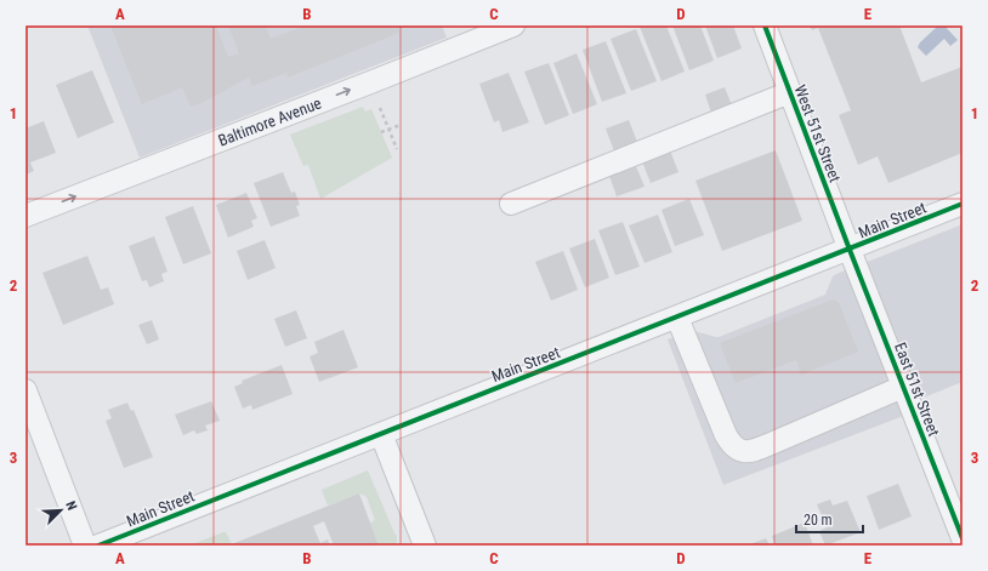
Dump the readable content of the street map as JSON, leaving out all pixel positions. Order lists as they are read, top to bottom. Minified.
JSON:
{"streets":{"street":["Baltimore Avenue","West 51st Street","Main Street","East 51st Street"]},"crossings":[["West 51st Street","Main Street"],["West 51st Street","East 51st Street"],["Main Street","East 51st Street"]],"one_way":["Baltimore Avenue"],"scale_bar":"20 m","north":"top right","grid":{"columns":["A","B","C","D","E"],"rows":["1","2","3"]}}
